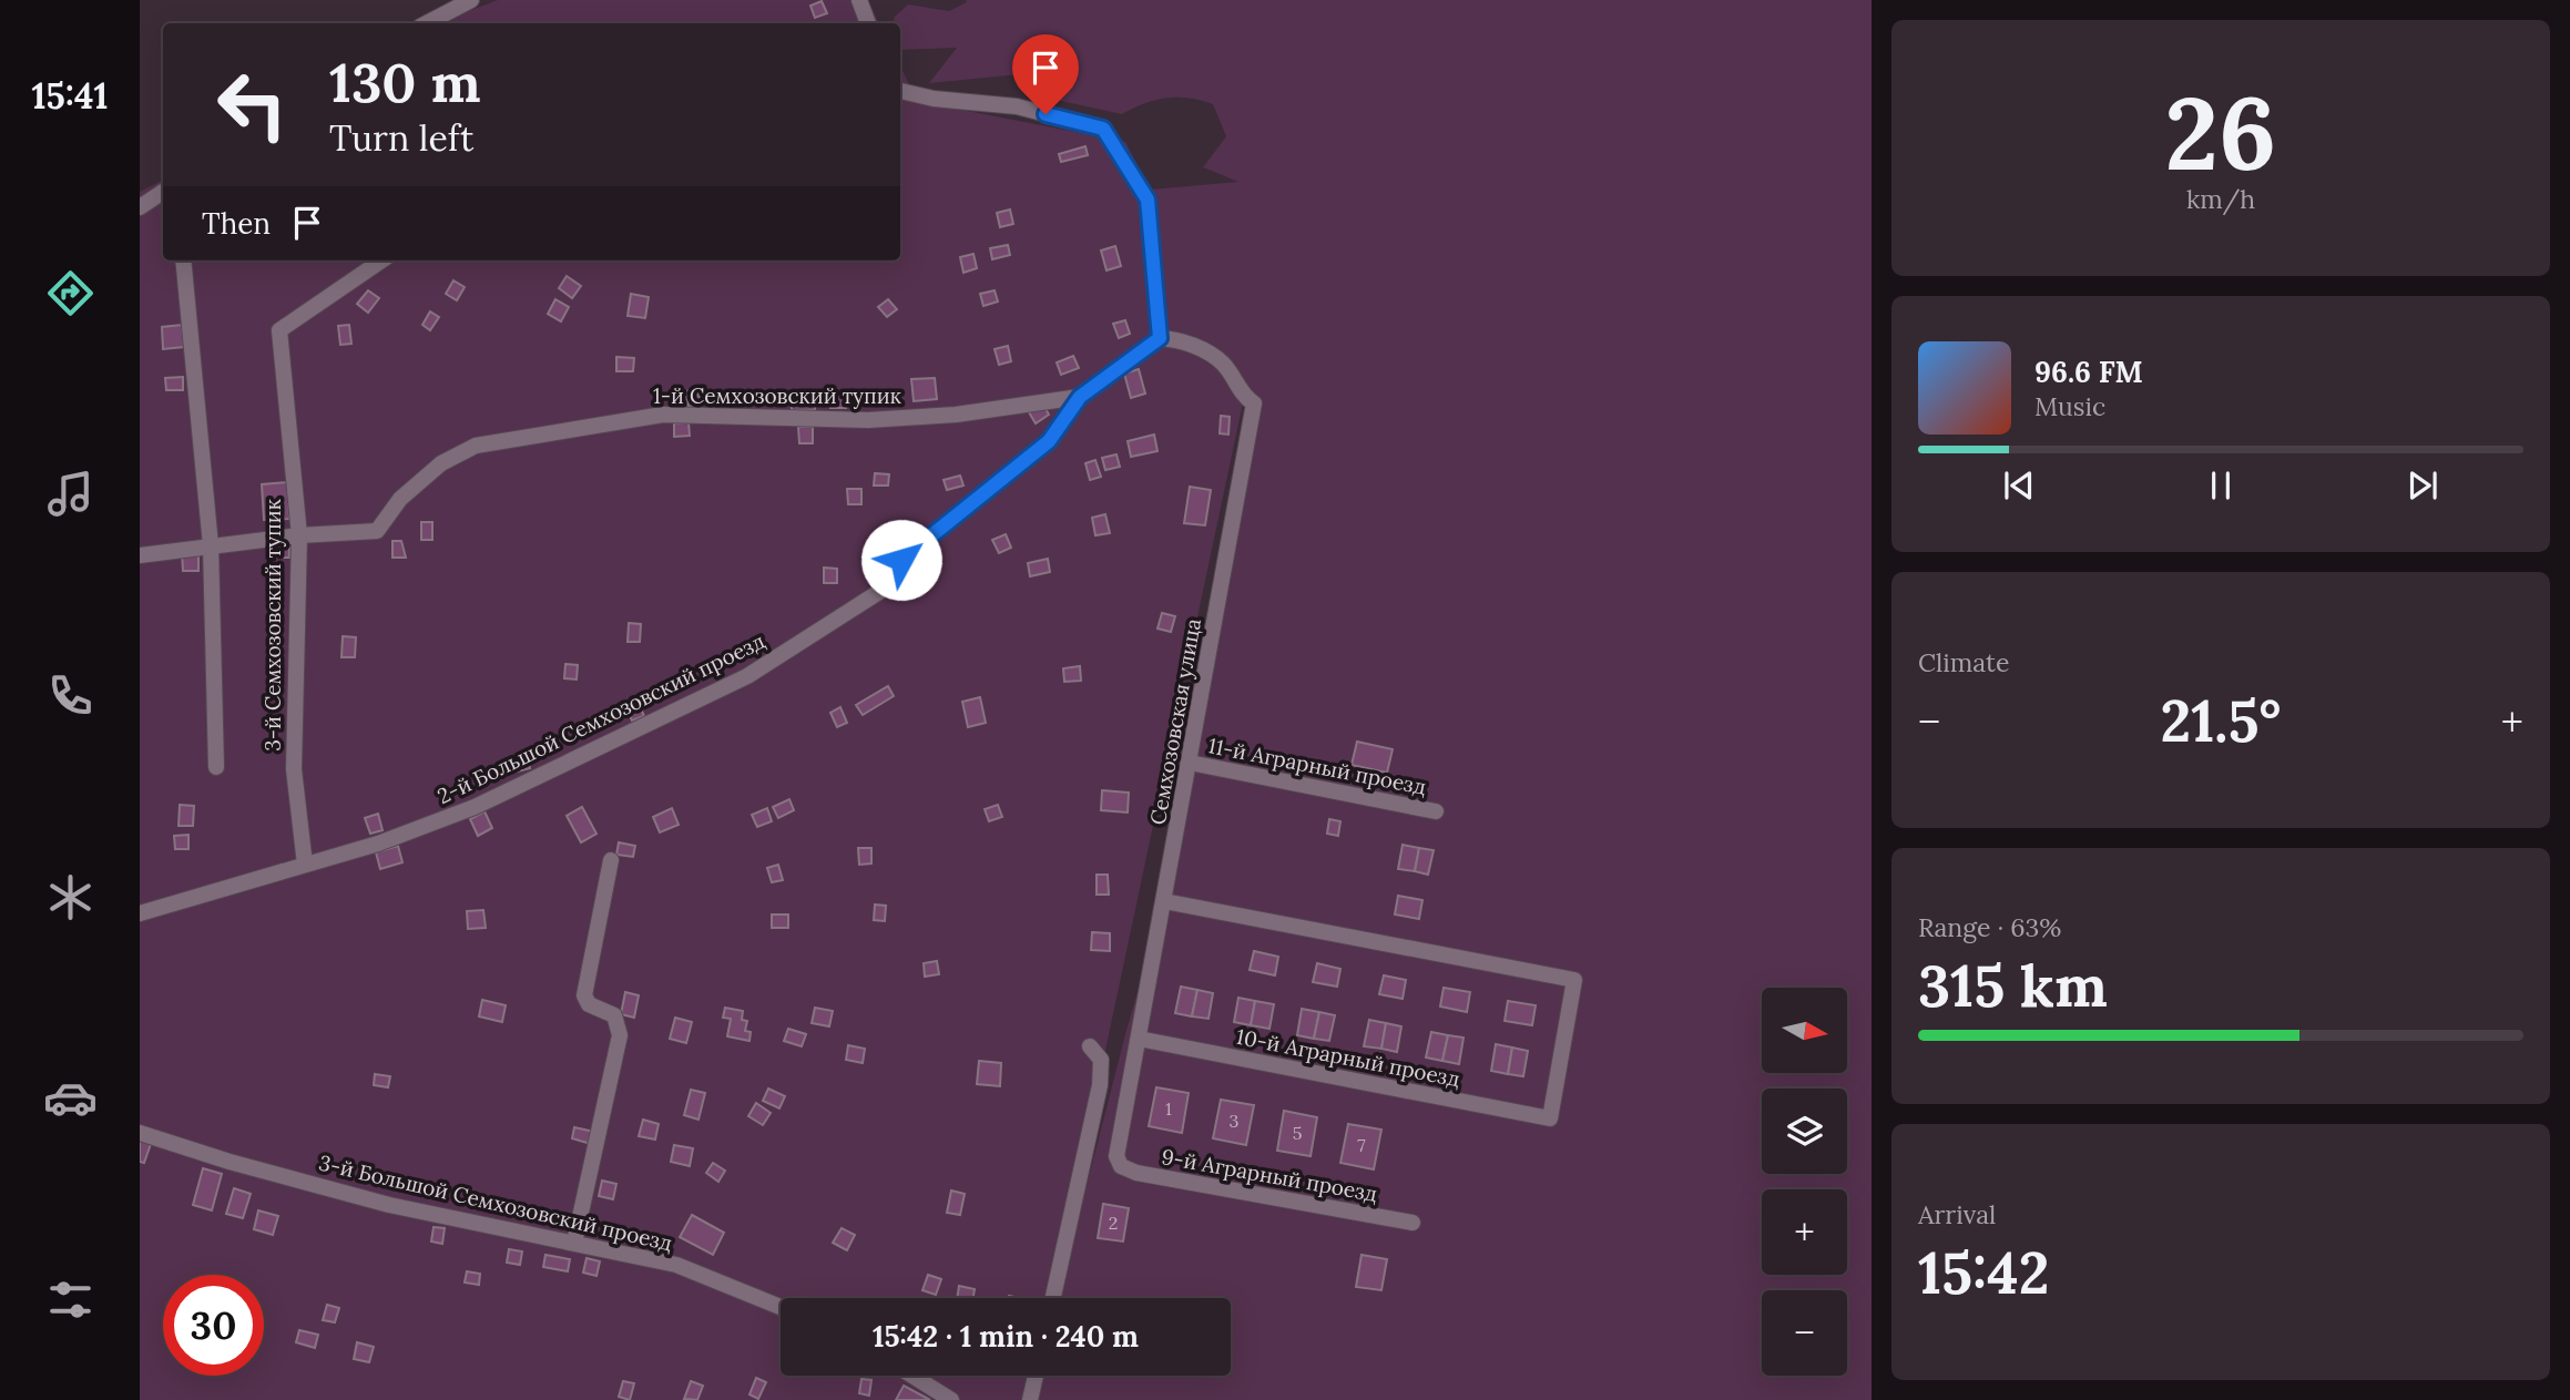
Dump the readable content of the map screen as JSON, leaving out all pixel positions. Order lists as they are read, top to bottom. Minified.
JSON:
{"streets":{"street":["1-й Семхозовский тупик","3-й Семхозовский тупик","2-й Большой Семхозовский проезд","Семхозовская улица","11-й Аграрный проезд","10-й Аграрный проезд","9-й Аграрный проезд","3-й Большой Семхозовский проезд"]},"crossings":[["1-й Семхозовский тупик","3-й Семхозовский тупик"],["1-й Семхозовский тупик","2-й Большой Семхозовский проезд"],["3-й Семхозовский тупик","2-й Большой Семхозовский проезд"],["2-й Большой Семхозовский проезд","Семхозовская улица"],["Семхозовская улица","11-й Аграрный проезд"],["Семхозовская улица","10-й Аграрный проезд"],["Семхозовская улица","9-й Аграрный проезд"]],"house_numbers":["1","3","5","7","2"],"north":"right","page":{"tabs":"15:41","tile":[["26","km/h"],"Climate",["Range · 63%","315 km"],["Arrival","15:42"]],"turn":["130 m","Turn left"],"then":"Then","song":["96.6 FM","Music"],"heat":["−","21.5°","+"],"map_buttons":["+","−"],"limit":"30","trip":"15:42 · 1 min · 240 m"}}
